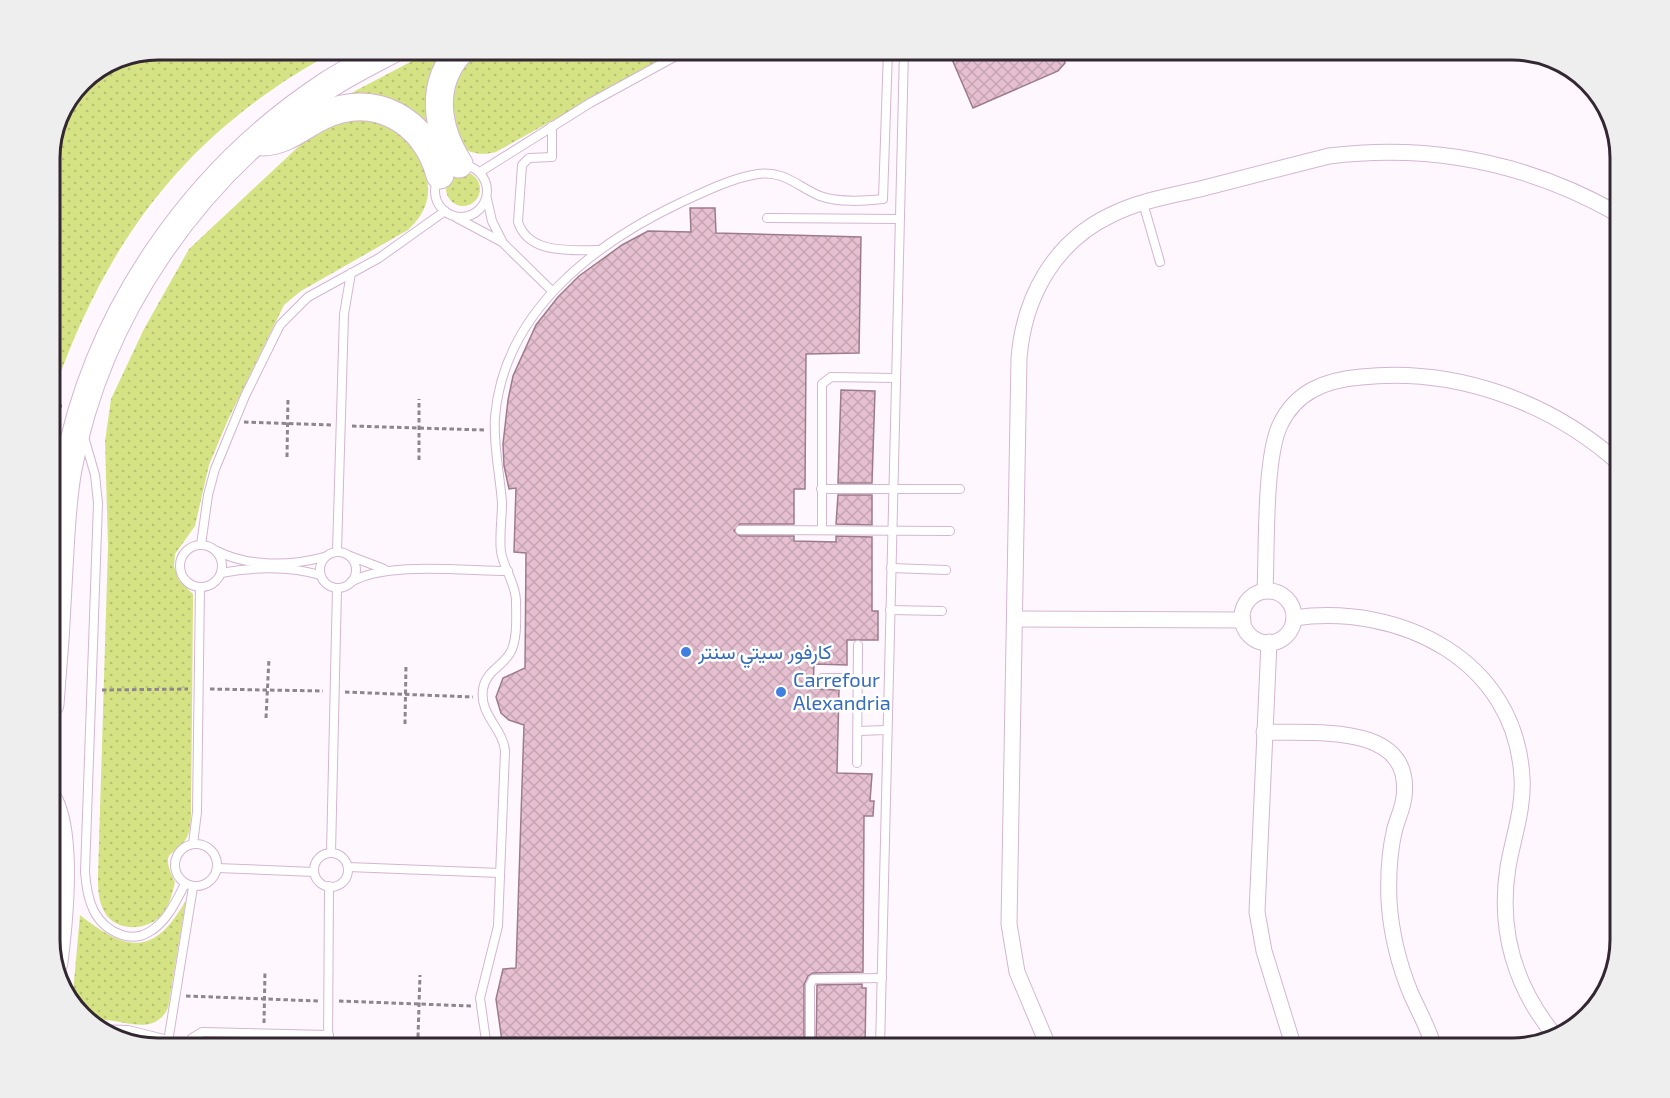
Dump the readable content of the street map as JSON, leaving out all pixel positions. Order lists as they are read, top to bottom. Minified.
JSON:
{"places":["كارفور سيتي سنتر","Carrefour Alexandria"]}
